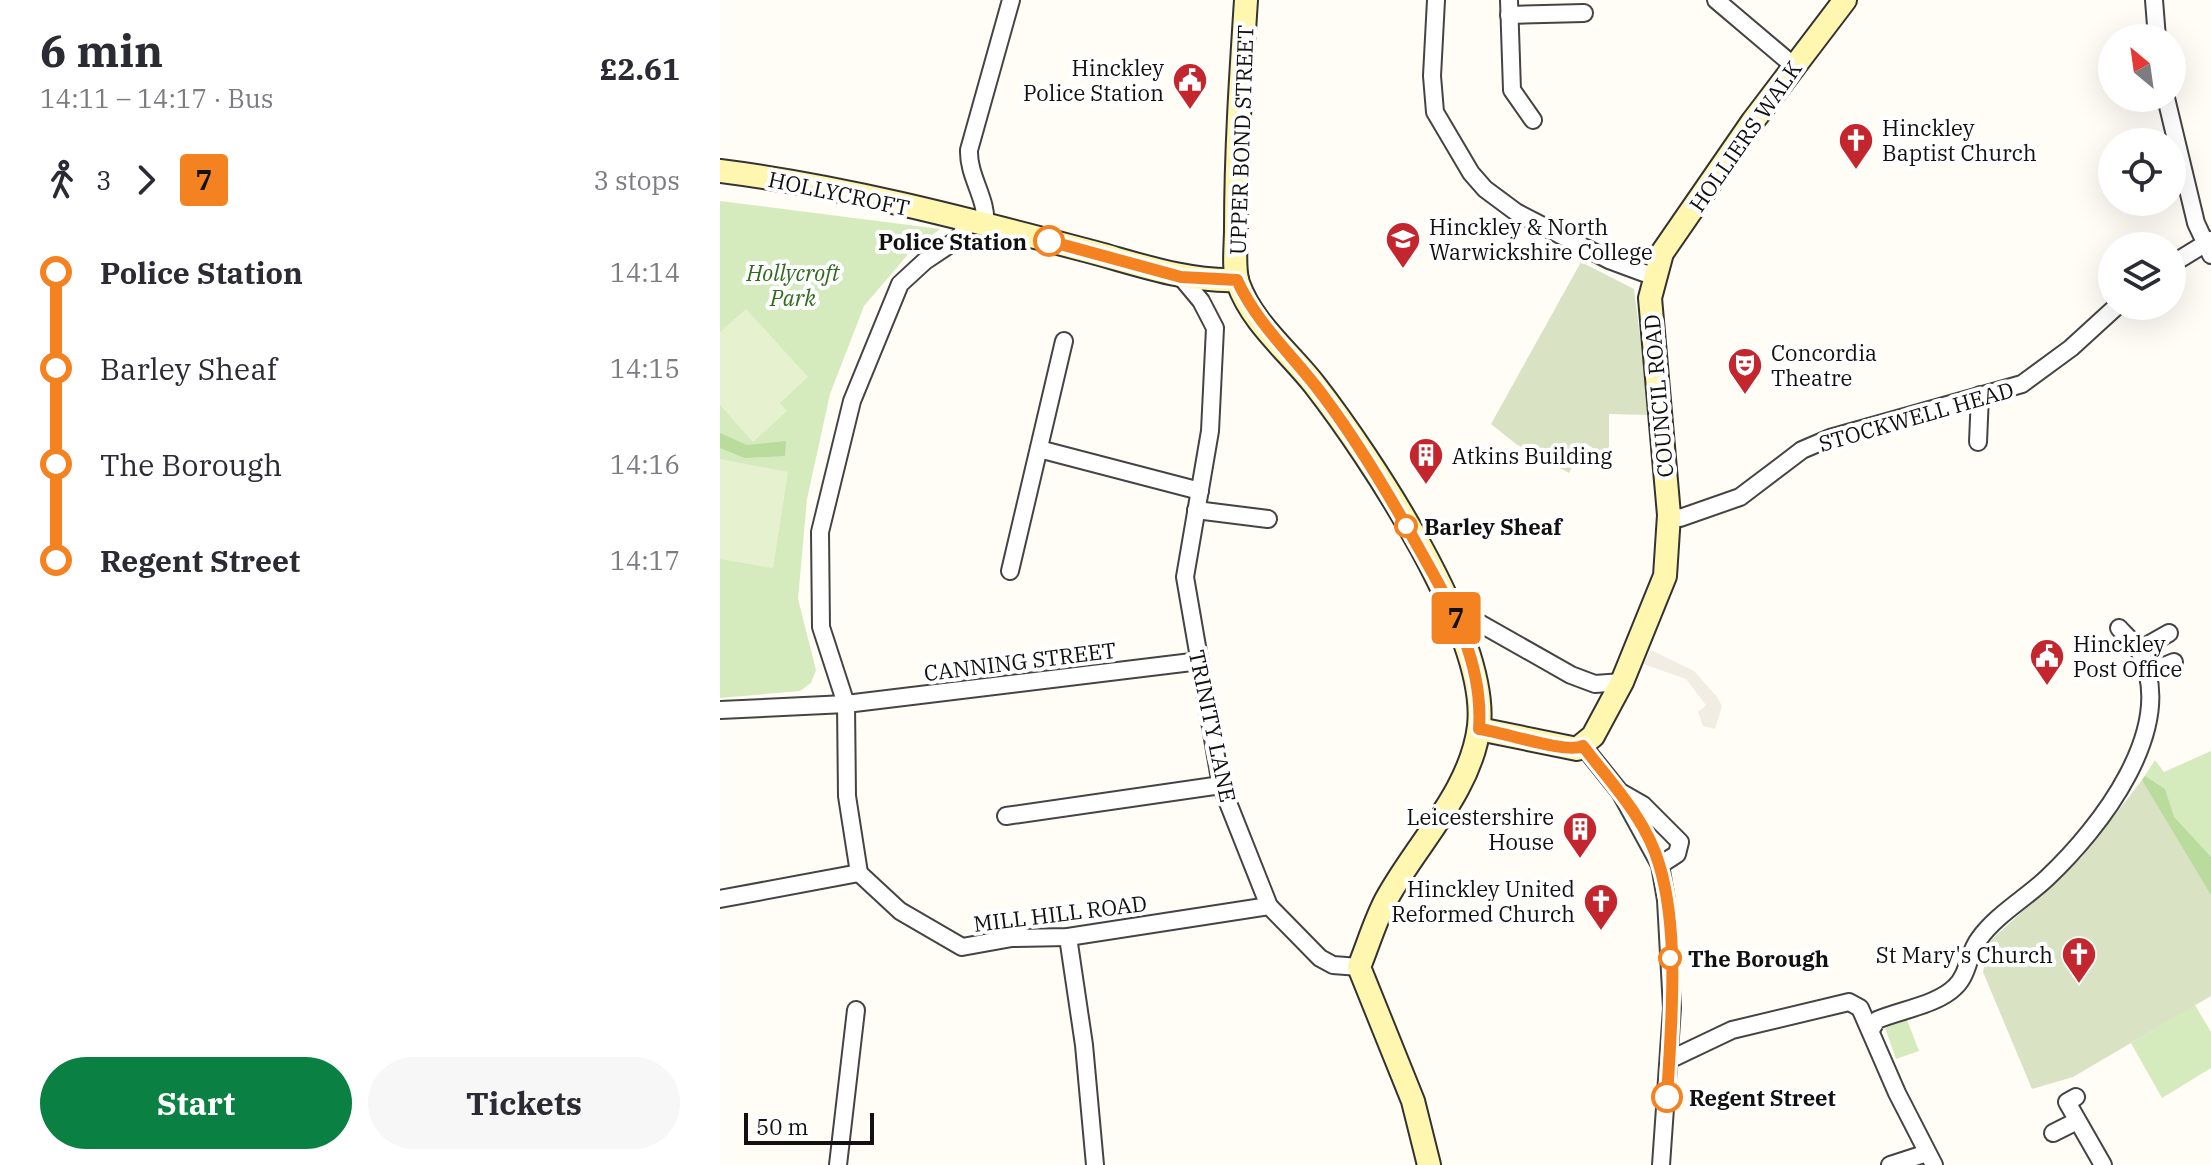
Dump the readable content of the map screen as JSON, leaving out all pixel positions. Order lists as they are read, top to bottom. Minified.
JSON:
{"streets":{"main road":["HOLLIERS WALK","UPPER BOND STREET","HOLLYCROFT","COUNCIL ROAD"],"street":["STOCKWELL HEAD","CANNING STREET","TRINITY LANE","MILL HILL ROAD"]},"crossings":[["HOLLIERS WALK","COUNCIL ROAD"],["UPPER BOND STREET","HOLLYCROFT"],["HOLLYCROFT","TRINITY LANE"],["COUNCIL ROAD","STOCKWELL HEAD"],["CANNING STREET","TRINITY LANE"],["TRINITY LANE","MILL HILL ROAD"]],"parks":["Hollycroft Park"],"places":{"public building":["Hinckley Police Station","Hinckley Post Office"],"church":["Hinckley Baptist Church","Hinckley United Reformed Church","St Mary's Church"],"other":["Police Station","Barley Sheaf","The Borough","Regent Street"],"school or university":["Hinckley & North Warwickshire College"],"theatre":["Concordia Theatre"],"building":["Atkins Building","Leicestershire House"]},"lines":["bus line 7"],"scale_bar":"50 m","north":"top left","page":{"heading":["6 min","14:11 – 14:17 · Bus","£2.61"],"on_map":"7","legs":["3","7","3 stops"],"list":[{"name":"Police Station","value":"14:14"},{"name":"Barley Sheaf","value":"14:15"},{"name":"The Borough","value":"14:16"},{"name":"Regent Street","value":"14:17"}],"buttons":["Start","Tickets"],"scale":"50 m"}}
